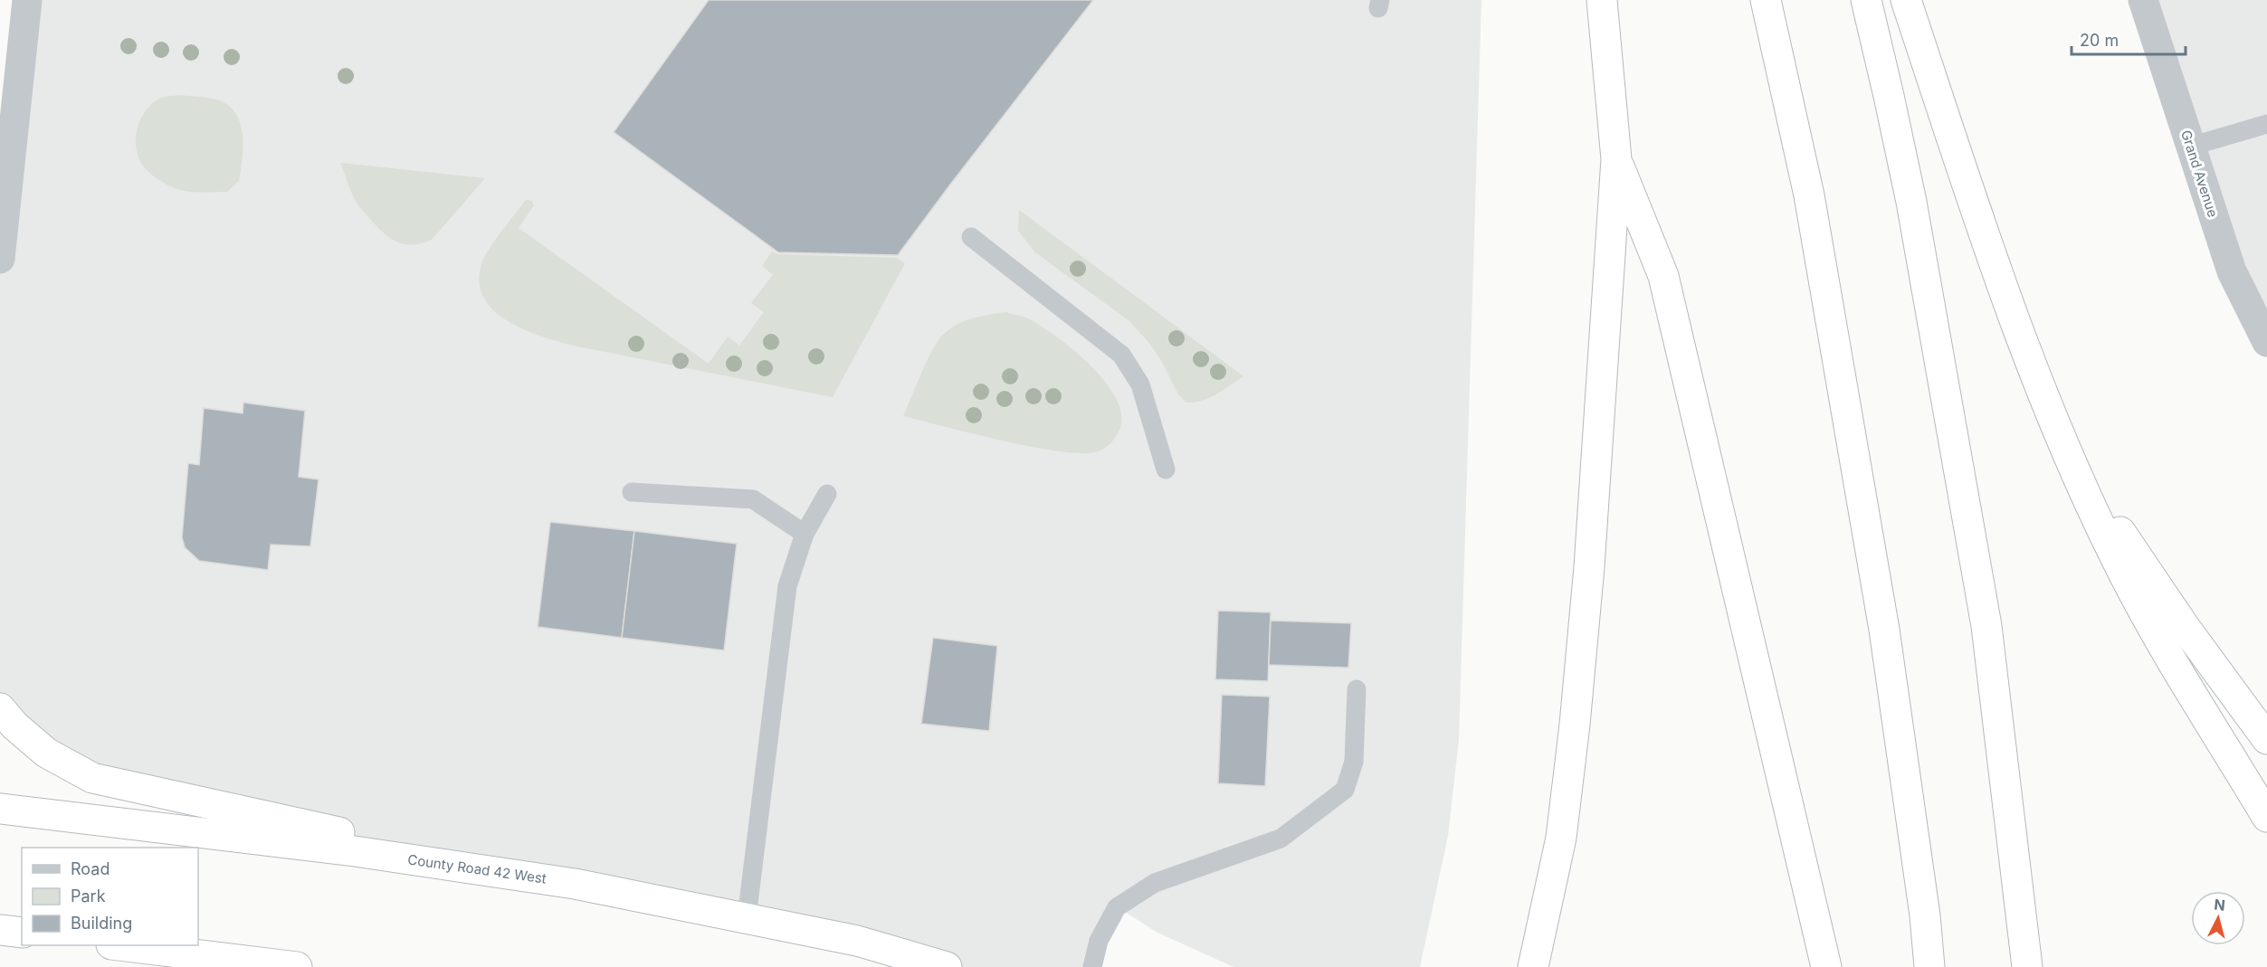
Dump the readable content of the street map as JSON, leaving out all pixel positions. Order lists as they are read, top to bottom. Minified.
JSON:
{"streets":{"highway":["County Road 42 West"],"street":["Grand Avenue"]},"legend":["Road","Park","Building"],"scale_bar":"20 m","north":"top"}
